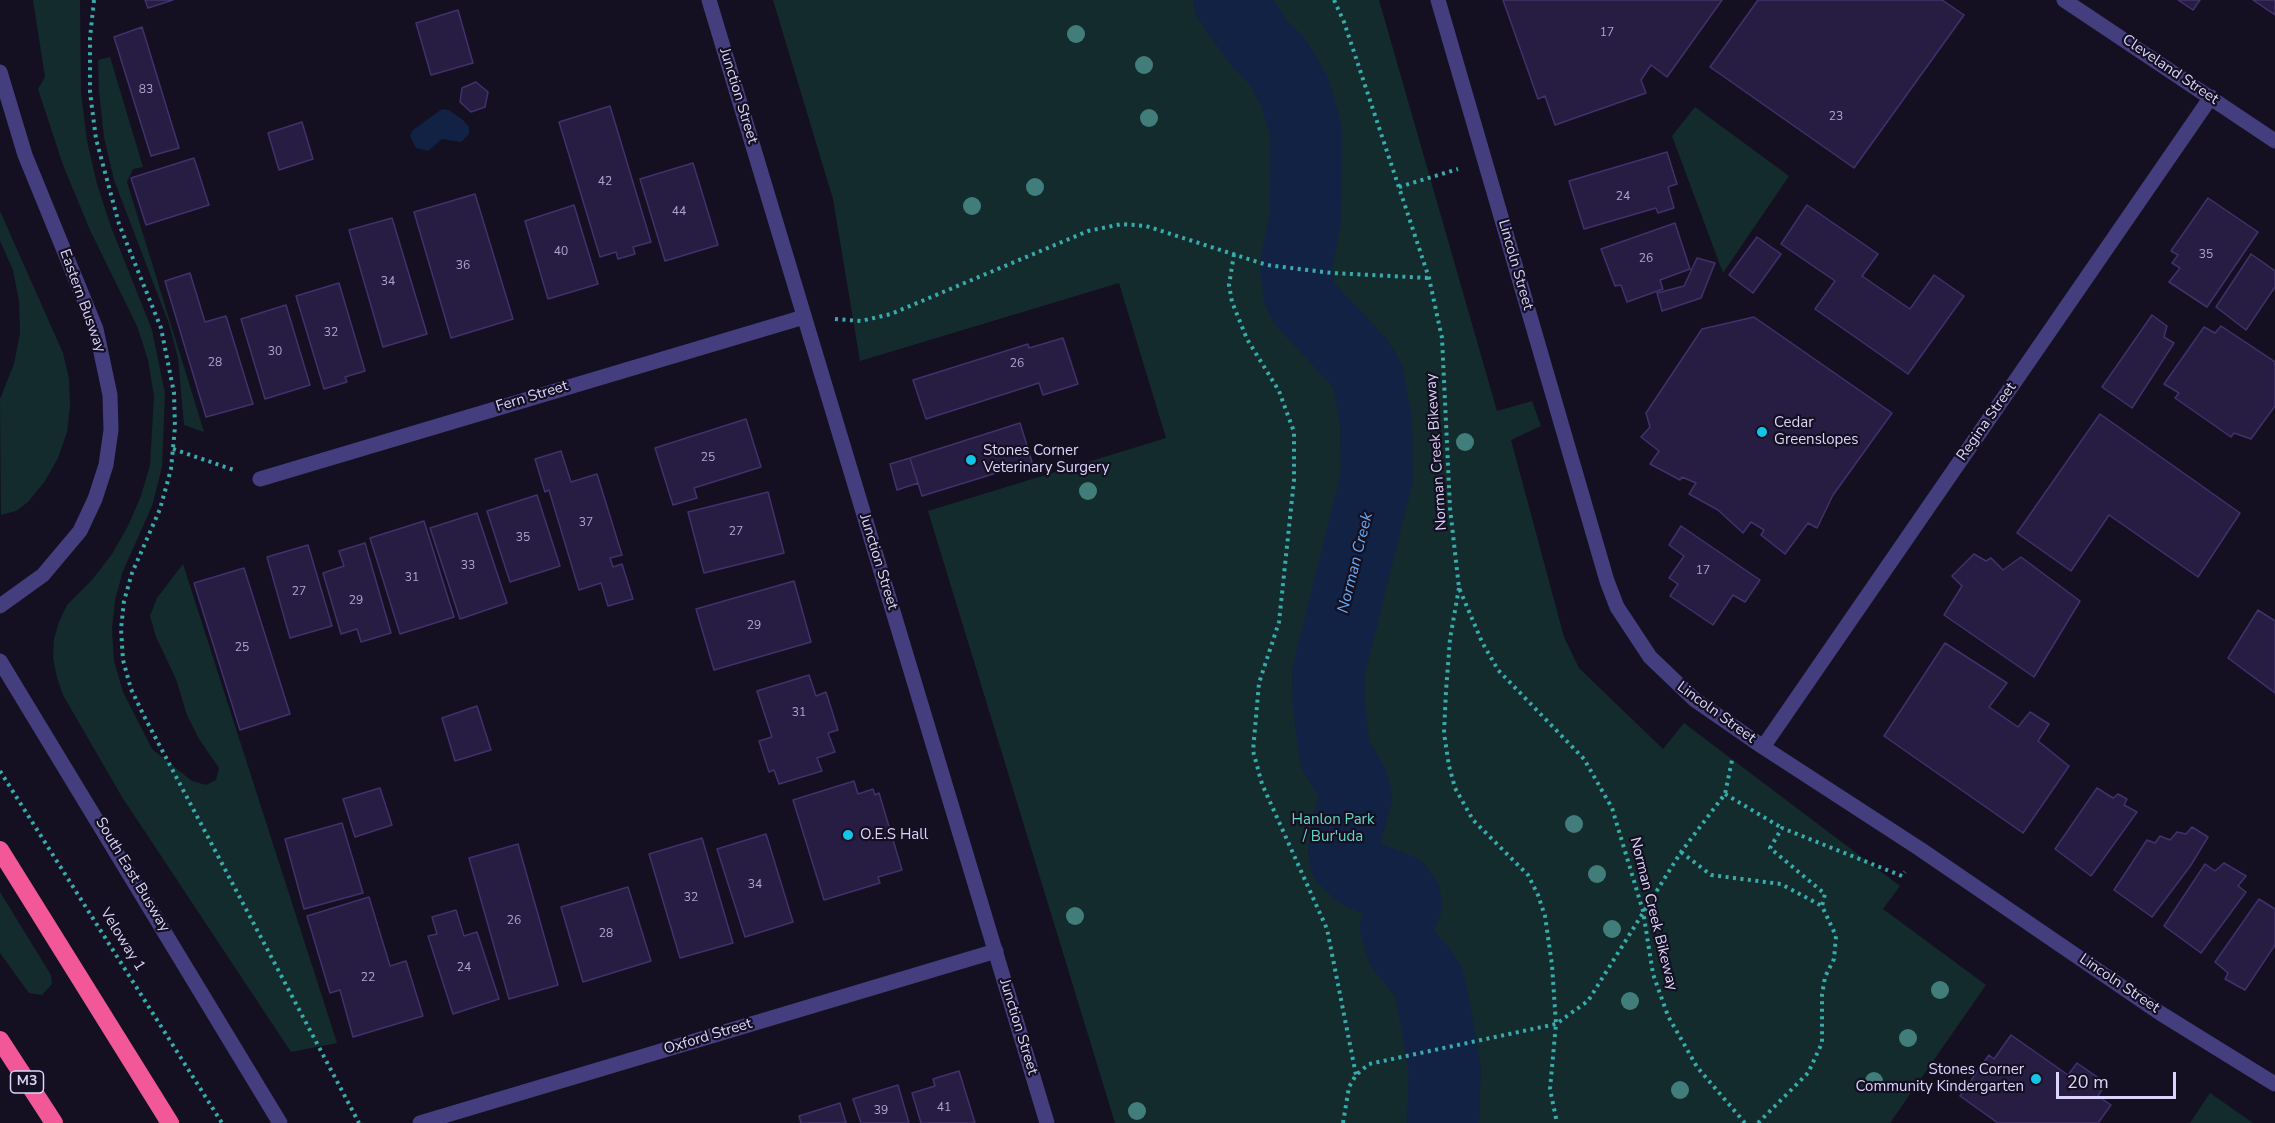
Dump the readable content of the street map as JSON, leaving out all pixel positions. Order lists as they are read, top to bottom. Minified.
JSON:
{"streets":{"highway":["M3"],"street":["Cleveland Street","Junction Street","Lincoln Street","Eastern Busway","Fern Street","Regina Street","South East Busway","Oxford Street"],"path":["Norman Creek Bikeway","Veloway 1"]},"crossings":[["Cleveland Street","Regina Street"],["Junction Street","Fern Street"],["Junction Street","Oxford Street"],["Lincoln Street","Regina Street"]],"water":["Norman Creek"],"parks":["Hanlon Park / Bur'uda"],"places":["Cedar Greenslopes","Stones Corner Veterinary Surgery","O.E.S Hall","Stones Corner Community Kindergarten"],"house_numbers":["17","83","23","42","24","44","40","35","26","36","34","32","30","28","26","25","37","27","35","33","17","31","27","29","29","25","31","34","32","26","28","24","22","41","39"],"scale_bar":"20 m"}
